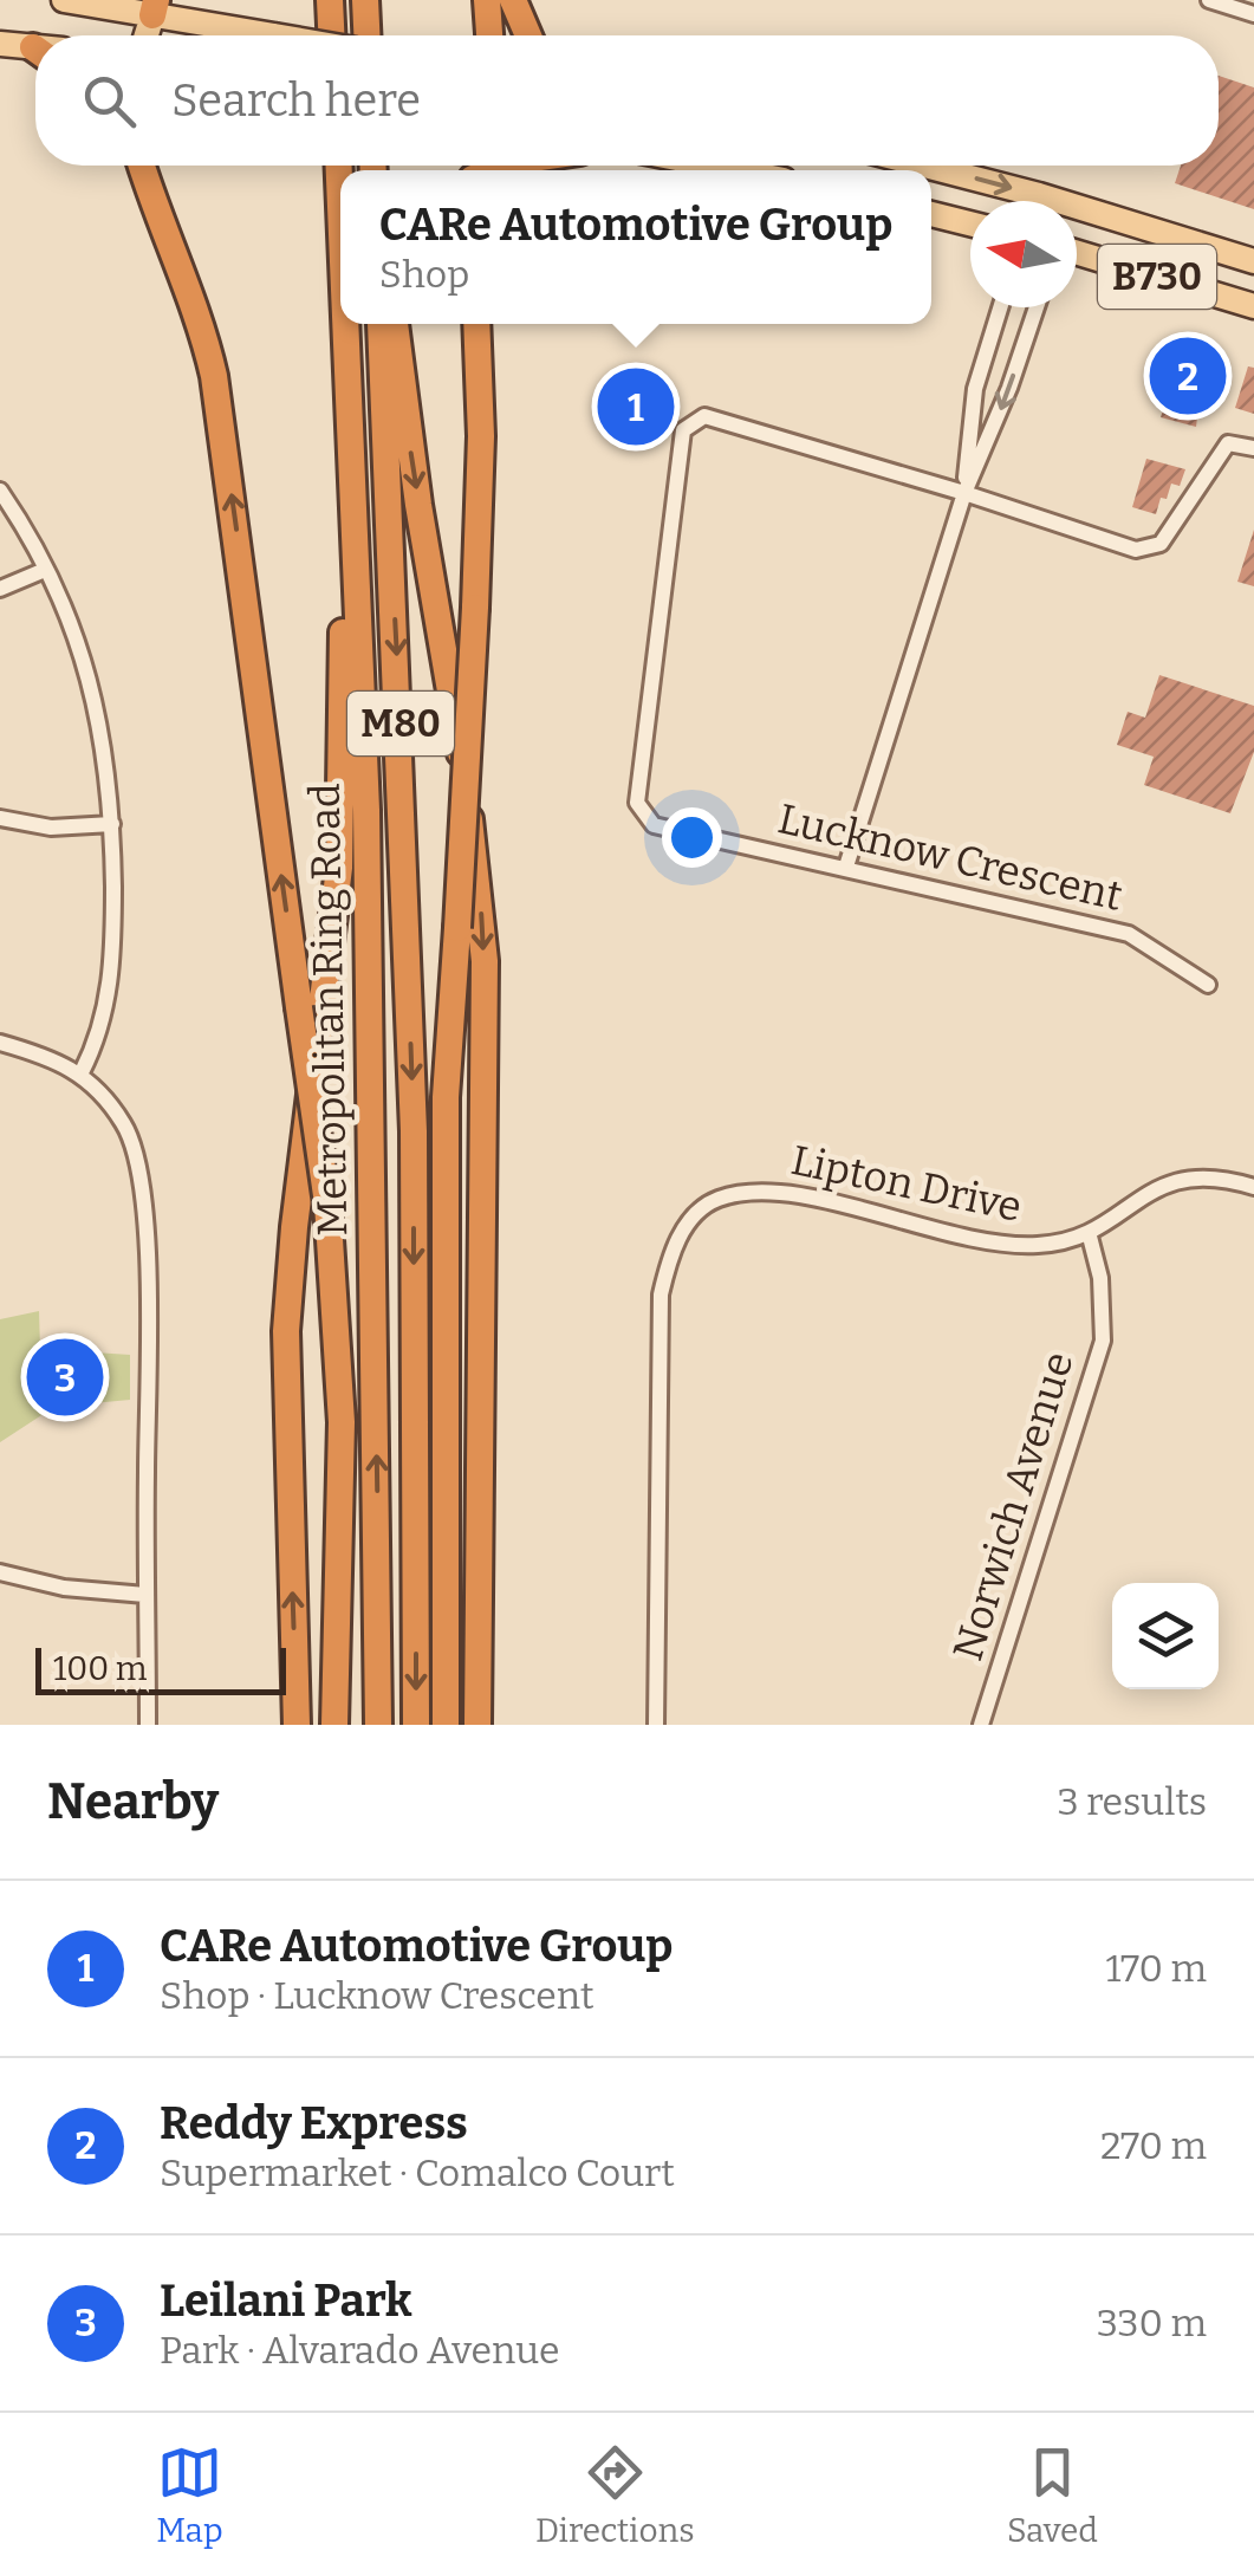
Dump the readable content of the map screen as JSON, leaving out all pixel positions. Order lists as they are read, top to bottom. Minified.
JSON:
{"streets":{"highway":["M80","Metropolitan Ring Road"],"main road":["B730"],"street":["Lucknow Crescent","Lipton Drive","Norwich Avenue"]},"crossings":[["Lipton Drive","Norwich Avenue"]],"scale_bar":"100 m","north":"left","page":{"search":"Search here","popup":["CARe Automotive Group","Shop"],"pins":["2","1","3"],"scale":"100 m","heading":["Nearby","3 results"],"list":[{"mark":"1","name":"CARe Automotive Group","note":"Shop · Lucknow Crescent","value":"170 m"},{"mark":"2","name":"Reddy Express","note":"Supermarket · Comalco Court","value":"270 m"},{"mark":"3","name":"Leilani Park","note":"Park · Alvarado Avenue","value":"330 m"}],"nav":["Map","Directions","Saved"]}}
